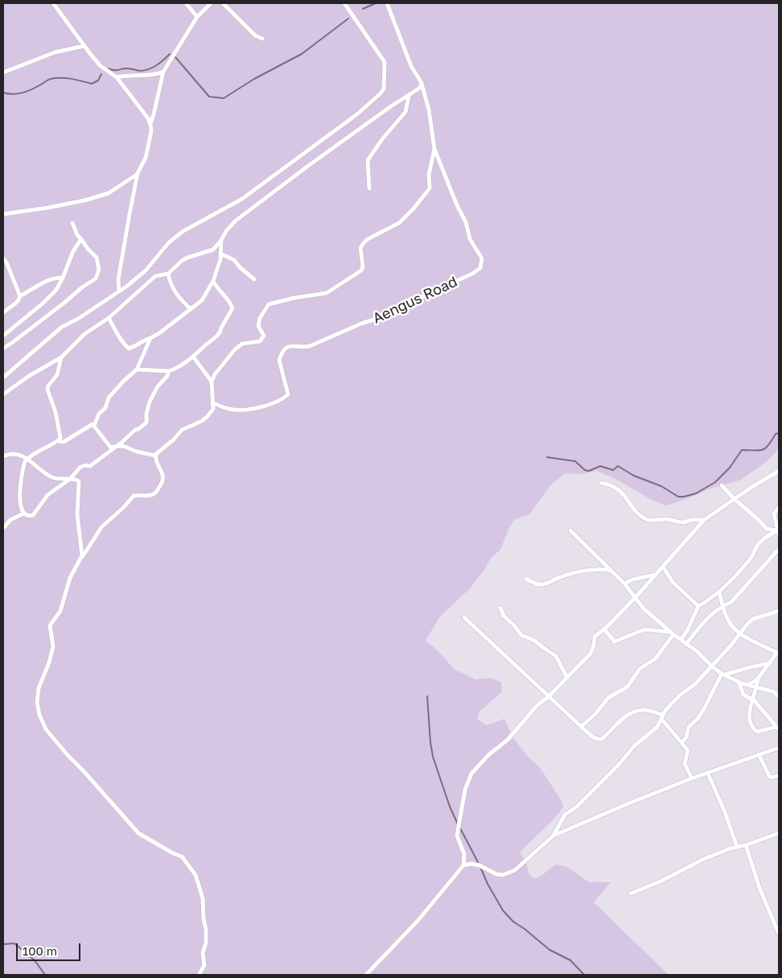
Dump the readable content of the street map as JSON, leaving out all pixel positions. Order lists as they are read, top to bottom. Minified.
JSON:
{"streets":{"street":["Aengus Road"]},"scale_bar":"100 m"}
